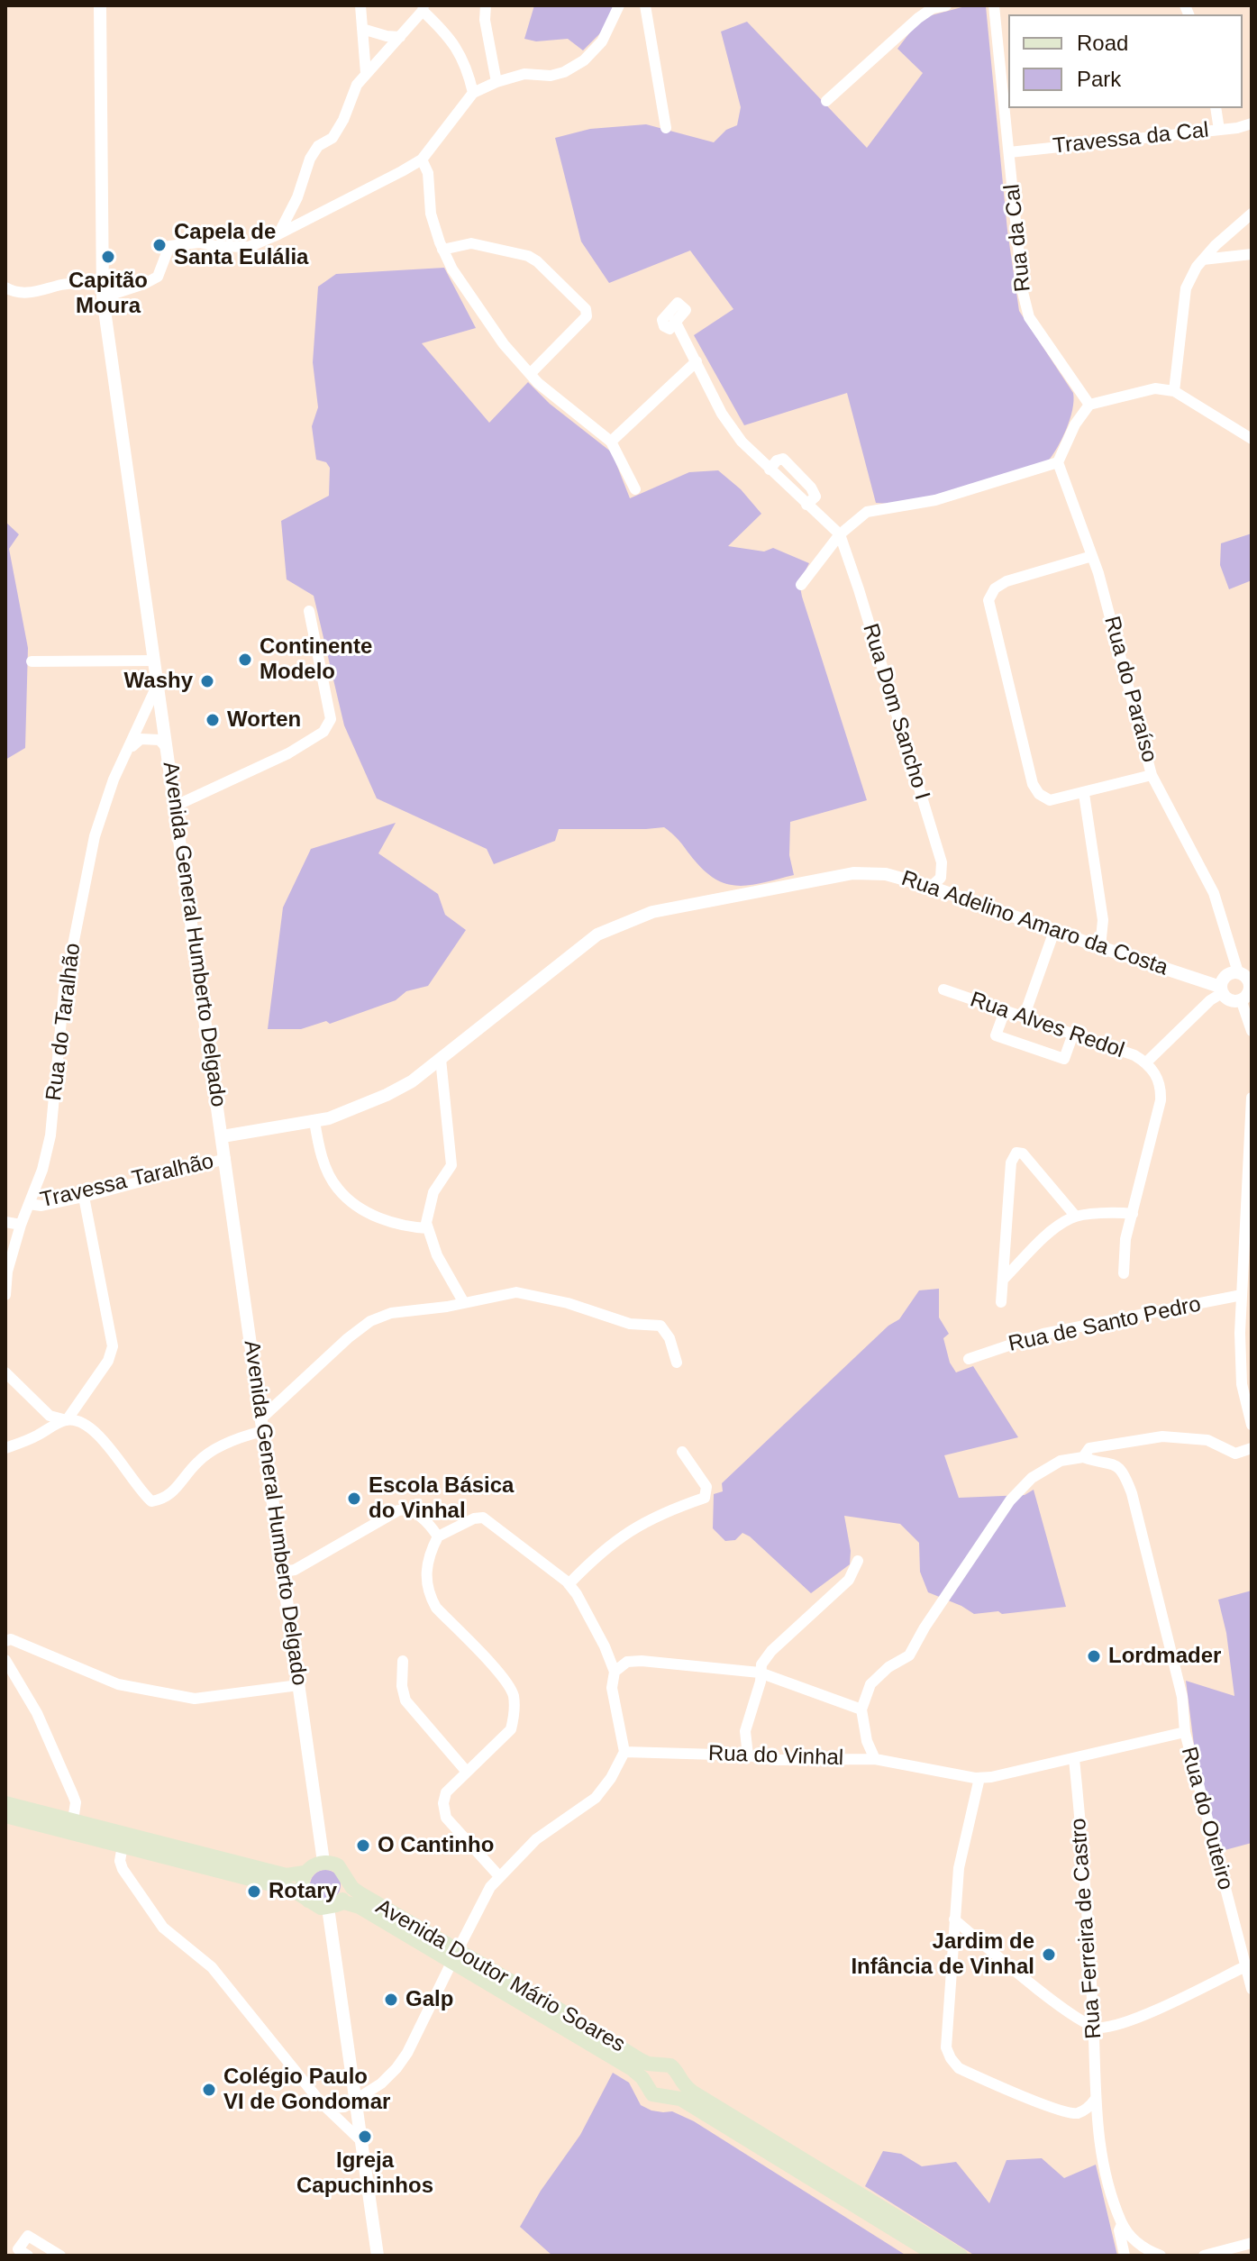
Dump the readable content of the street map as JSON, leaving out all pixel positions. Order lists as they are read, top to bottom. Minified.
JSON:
{"streets":{"main road":["Avenida Doutor Mário Soares"],"street":["Travessa da Cal","Rua da Cal","Rua do Paraíso","Rua Dom Sancho I","Rua Adelino Amaro da Costa","Avenida General Humberto Delgado","Rua do Taralhão","Rua Alves Redol","Travessa Taralhão","Rua de Santo Pedro","Rua do Vinhal","Rua do Outeiro","Rua Ferreira de Castro"]},"crossings":[["Travessa da Cal","Rua da Cal"],["Rua do Paraíso","Rua Adelino Amaro da Costa"],["Rua Dom Sancho I","Rua Adelino Amaro da Costa"],["Rua Adelino Amaro da Costa","Avenida General Humberto Delgado"],["Avenida General Humberto Delgado","Rua do Taralhão"],["Avenida General Humberto Delgado","Travessa Taralhão"],["Avenida General Humberto Delgado","Avenida Doutor Mário Soares"],["Rua do Taralhão","Travessa Taralhão"],["Rua do Vinhal","Rua do Outeiro"],["Rua do Vinhal","Rua Ferreira de Castro"]],"places":["Capela de Santa Eulália","Capitão Moura","Continente Modelo","Washy","Worten","Escola Básica do Vinhal","Lordmader","O Cantinho","Rotary","Jardim de Infância de Vinhal","Galp","Colégio Paulo VI de Gondomar","Igreja Capuchinhos"],"legend":["Road","Park"]}
